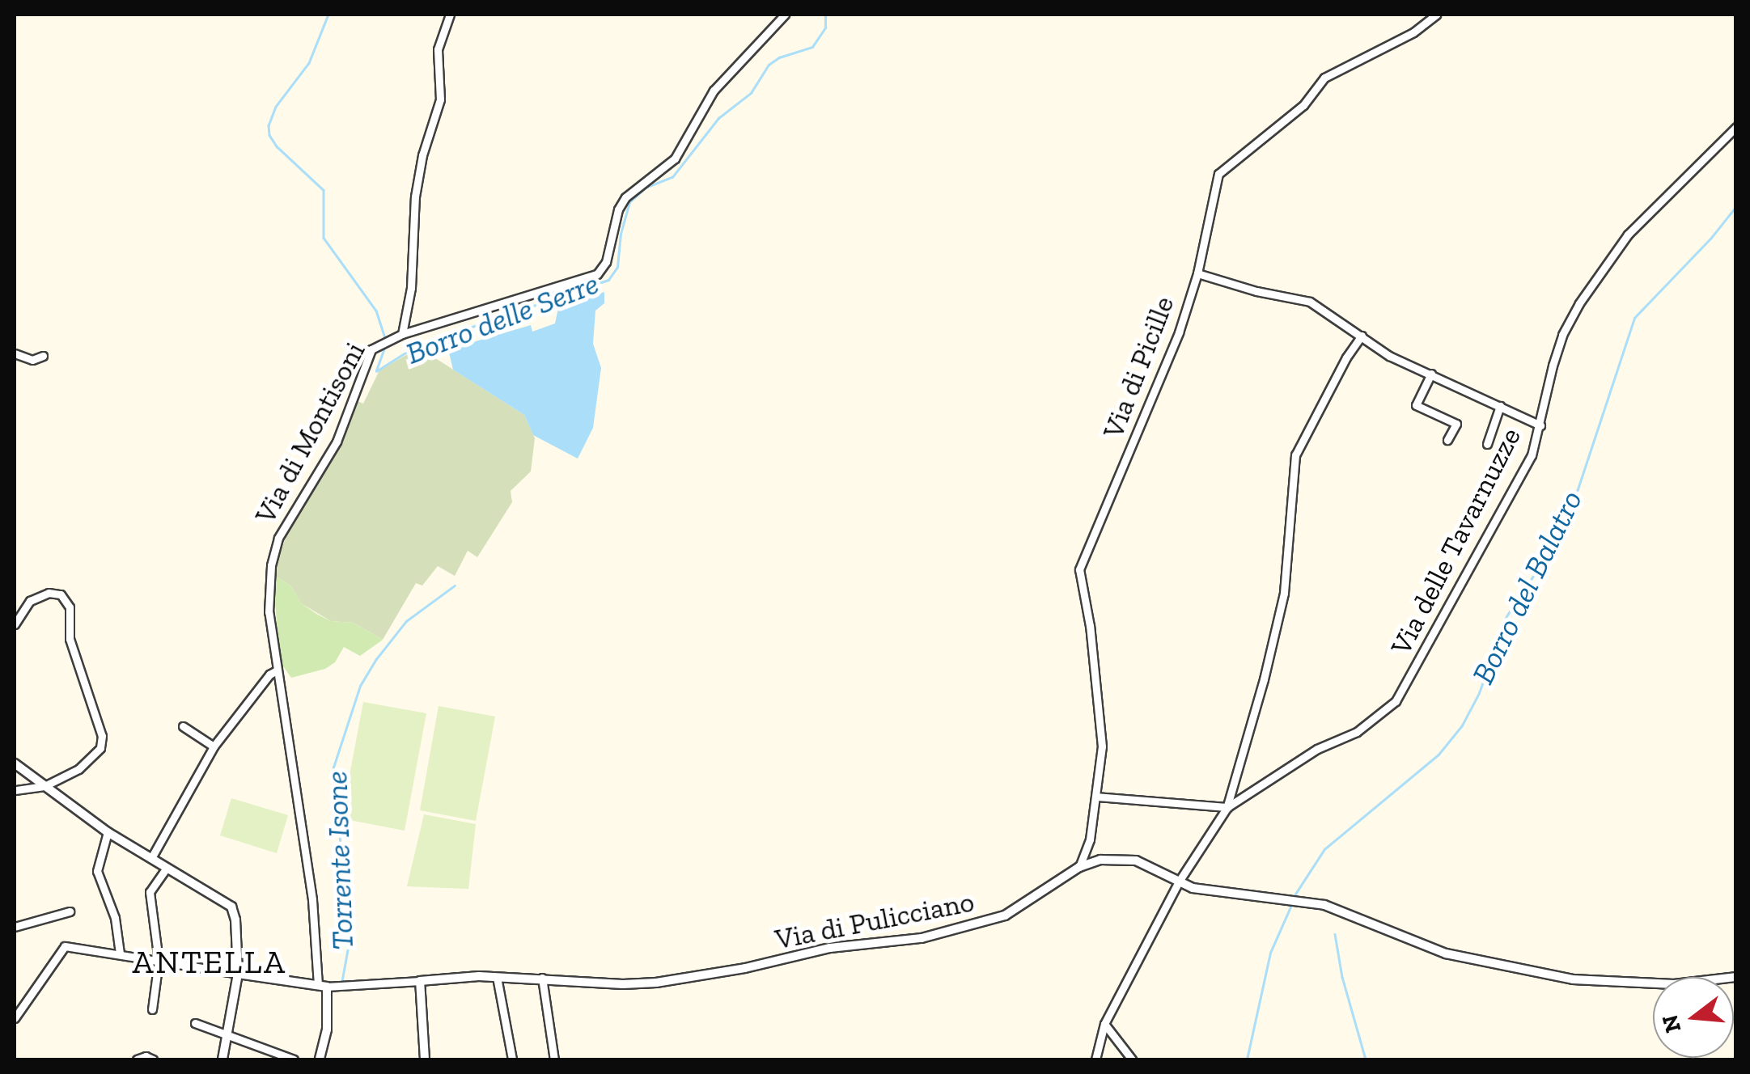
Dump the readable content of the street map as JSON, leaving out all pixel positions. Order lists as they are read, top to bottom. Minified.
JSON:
{"streets":{"street":["Via di Picille","Via di Montisoni","Via delle Tavarnuzze","Via di Pulicciano"]},"crossings":[["Via di Picille","Via di Pulicciano"],["Via di Montisoni","Via di Pulicciano"],["Via delle Tavarnuzze","Via di Pulicciano"]],"districts":["ANTELLA"],"water":["Borro delle Serre","Borro del Balatro","Torrente Isone"],"north":"left"}
